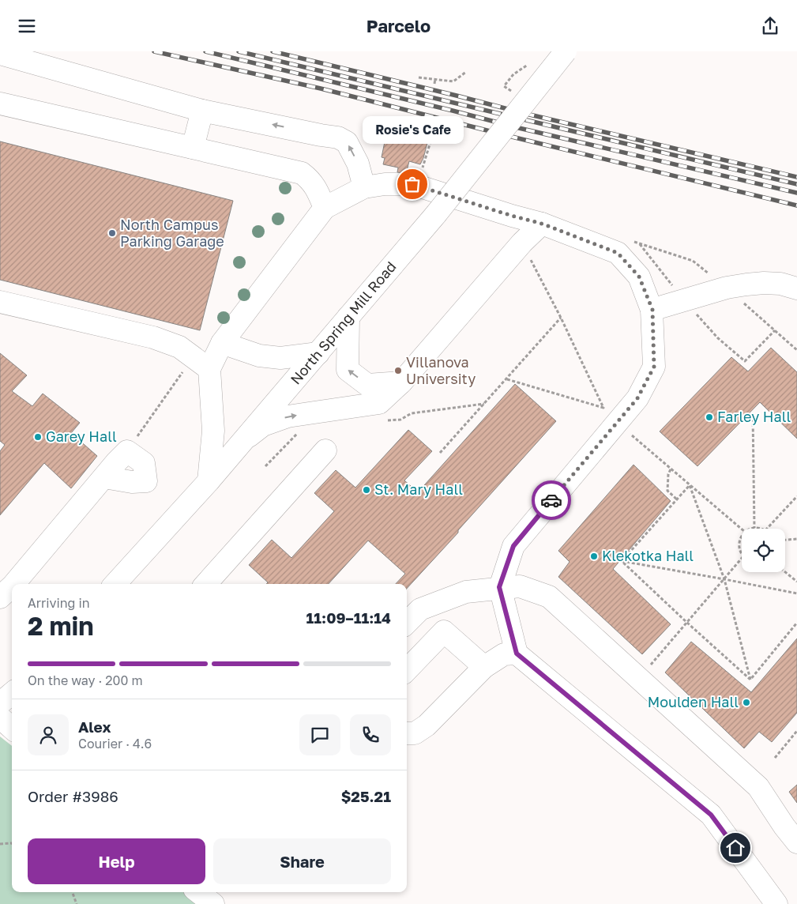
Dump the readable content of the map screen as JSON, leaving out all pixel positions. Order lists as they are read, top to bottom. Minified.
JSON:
{"streets":{"street":["North Spring Mill Road"]},"places":["Rosie's Cafe","North Campus Parking Garage","Villanova University","Farley Hall","Garey Hall","St. Mary Hall","Klekotka Hall","Moulden Hall"],"page":{"header":"Parcelo","bubble":"Rosie's Cafe","heading":["2 min","Arriving in","11:09–11:14"],"panel":["Alex","Courier · 4.6","Order #3986","$25.21"],"bar":"On the way · 200 m","buttons":["Help","Share"]}}
